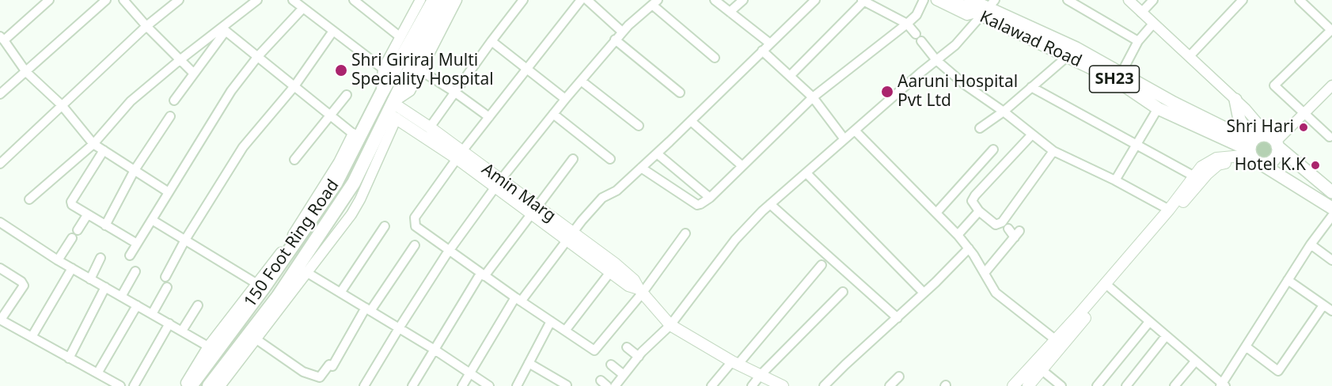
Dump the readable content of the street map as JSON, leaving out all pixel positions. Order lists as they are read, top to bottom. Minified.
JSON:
{"streets":{"highway":["150 Foot Ring Road"],"main road":["Kalawad Road","SH23","Amin Marg"]},"crossings":[["Amin Marg","150 Foot Ring Road"]],"places":["Shri Giriraj Multi Speciality Hospital","Aaruni Hospital Pvt Ltd","Shri Hari","Hotel K.K"]}
